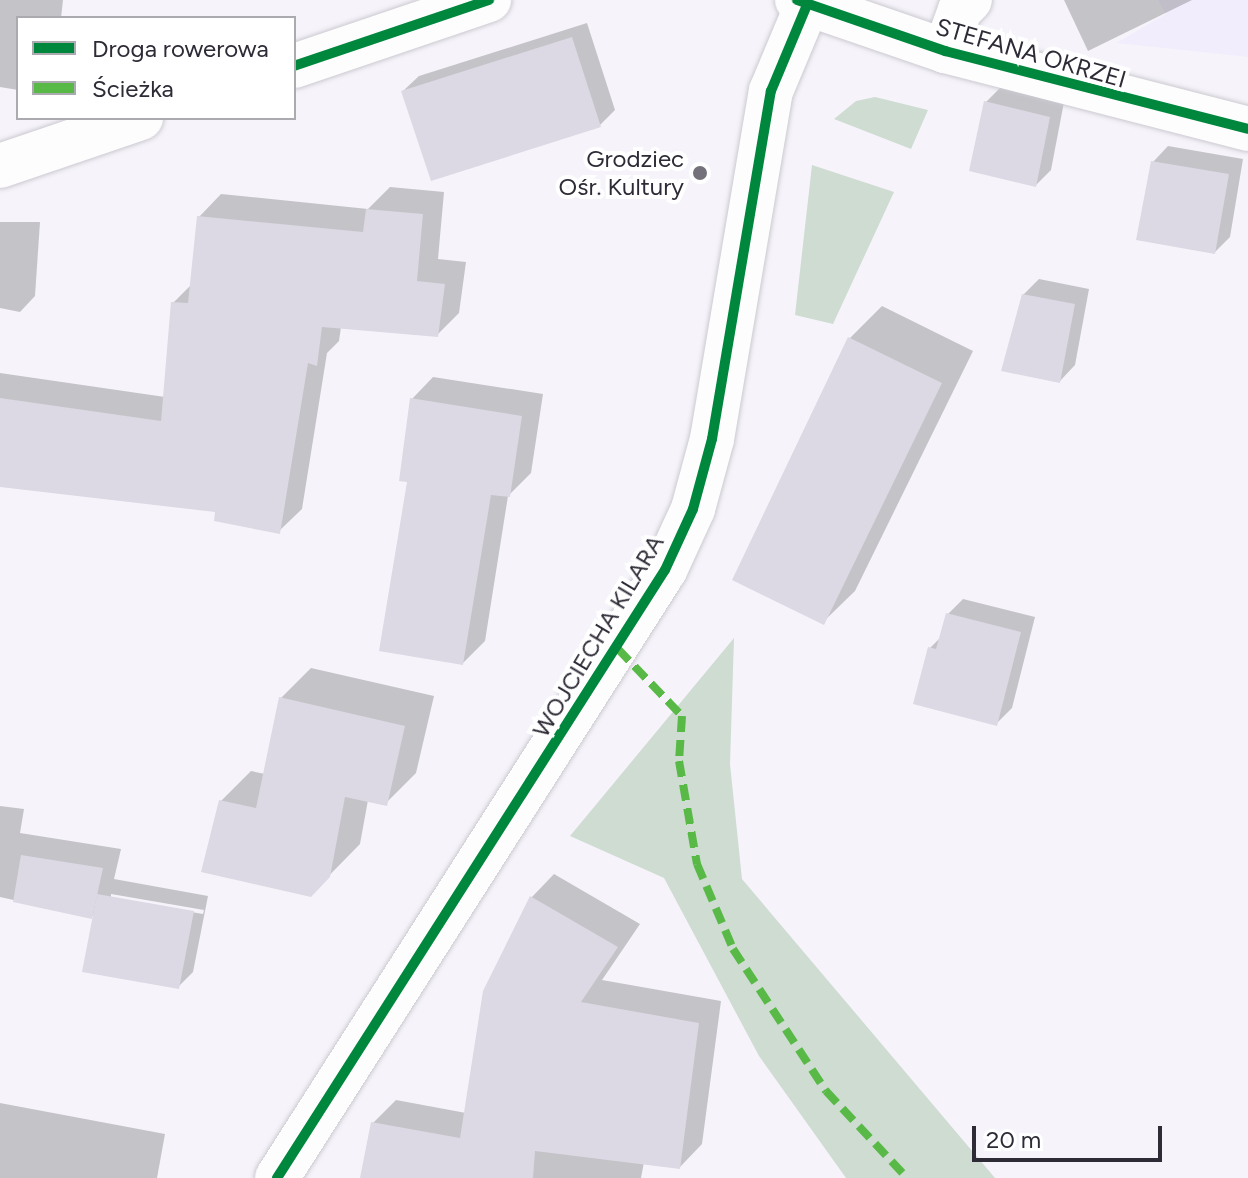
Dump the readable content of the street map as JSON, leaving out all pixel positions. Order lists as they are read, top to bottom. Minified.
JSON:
{"streets":{"street":["STEFANA OKRZEI","WOJCIECHA KILARA"]},"crossings":[["STEFANA OKRZEI","WOJCIECHA KILARA"]],"places":["Grodziec Ośr. Kultury"],"legend":["Droga rowerowa","Ścieżka"],"scale_bar":"20 m"}
